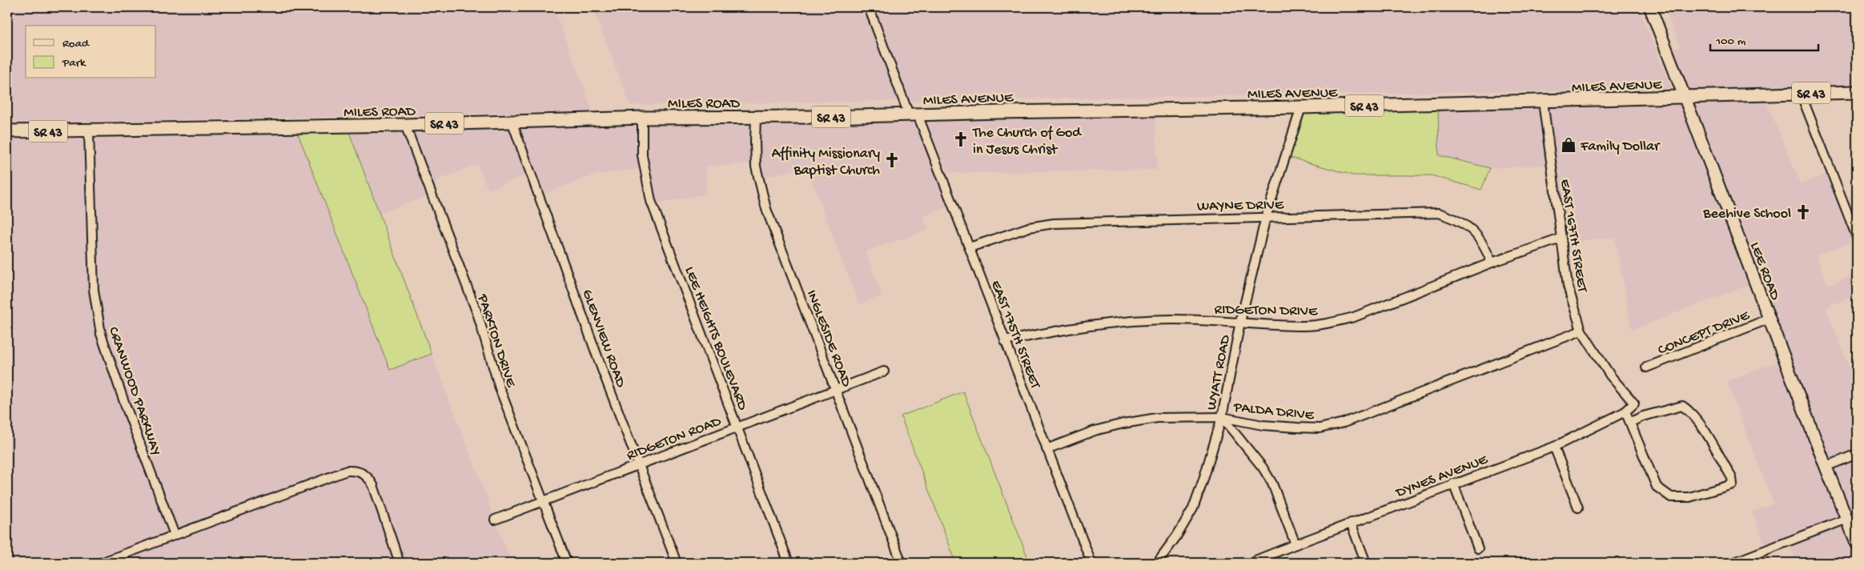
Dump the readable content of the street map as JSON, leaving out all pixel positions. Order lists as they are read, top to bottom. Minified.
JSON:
{"streets":{"main road":["MILES AVENUE","SR 43","MILES ROAD","LEE ROAD"],"street":["WAYNE DRIVE","EAST 167TH STREET","RIDGETON DRIVE","CONCEPT DRIVE","EAST 175TH STREET","GLENVIEW ROAD","LEE HEIGHTS BOULEVARD","INGLESIDE ROAD","PARKTON DRIVE","WYATT ROAD","CRANWOOD PARKWAY","PALDA DRIVE","RIDGETON ROAD","DYNES AVENUE"]},"crossings":[["MILES AVENUE","MILES ROAD"],["MILES AVENUE","EAST 167TH STREET"],["MILES AVENUE","LEE ROAD"],["MILES AVENUE","EAST 175TH STREET"],["MILES AVENUE","WYATT ROAD"],["MILES ROAD","GLENVIEW ROAD"],["MILES ROAD","LEE HEIGHTS BOULEVARD"],["MILES ROAD","INGLESIDE ROAD"],["MILES ROAD","PARKTON DRIVE"],["MILES ROAD","CRANWOOD PARKWAY"],["WAYNE DRIVE","RIDGETON DRIVE"],["WAYNE DRIVE","EAST 175TH STREET"],["WAYNE DRIVE","WYATT ROAD"],["EAST 167TH STREET","RIDGETON DRIVE"],["EAST 167TH STREET","PALDA DRIVE"],["EAST 167TH STREET","DYNES AVENUE"],["LEE ROAD","CONCEPT DRIVE"],["RIDGETON DRIVE","EAST 175TH STREET"],["RIDGETON DRIVE","WYATT ROAD"],["EAST 175TH STREET","PALDA DRIVE"],["GLENVIEW ROAD","RIDGETON ROAD"],["LEE HEIGHTS BOULEVARD","RIDGETON ROAD"],["INGLESIDE ROAD","RIDGETON ROAD"],["PARKTON DRIVE","RIDGETON ROAD"],["WYATT ROAD","PALDA DRIVE"]],"places":{"church":["The Church of God in Jesus Christ","Affinity Missionary Baptist Church","Beehive School"],"shop":["Family Dollar"]},"legend":["Road","Park"],"scale_bar":"100 m"}
